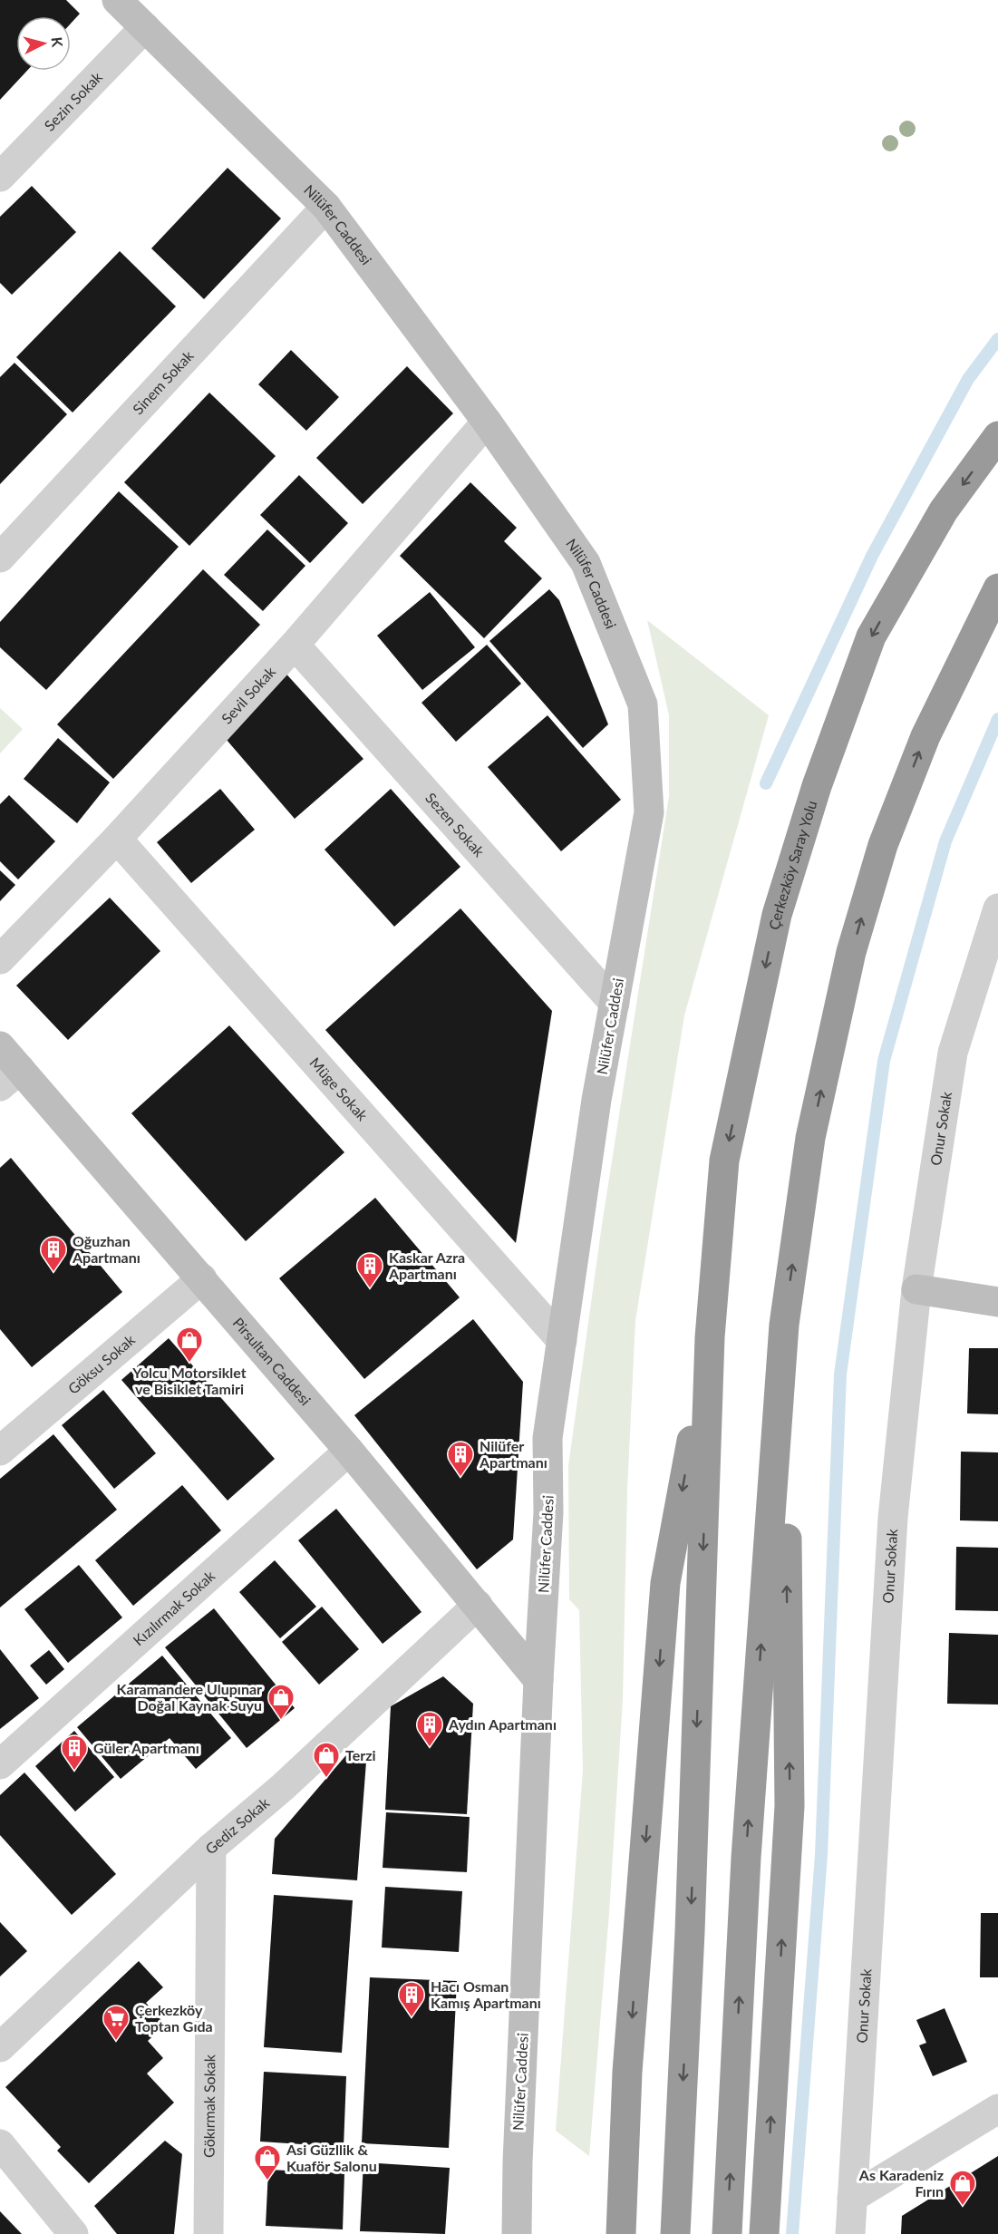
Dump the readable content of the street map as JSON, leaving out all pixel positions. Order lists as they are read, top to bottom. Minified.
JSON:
{"streets":{"highway":["Çerkezköy Saray Yolu"],"street":["Sezin Sokak","Nilüfer Caddesi","Sinem Sokak","Sevil Sokak","Sezen Sokak","Müge Sokak","Onur Sokak","Pirsultan Caddesi","Göksu Sokak","Kızılırmak Sokak","Gediz Sokak","Gökırmak Sokak"]},"crossings":[["Sezin Sokak","Nilüfer Caddesi"],["Nilüfer Caddesi","Sinem Sokak"],["Nilüfer Caddesi","Sevil Sokak"],["Nilüfer Caddesi","Sezen Sokak"],["Nilüfer Caddesi","Müge Sokak"],["Nilüfer Caddesi","Pirsultan Caddesi"],["Sevil Sokak","Sezen Sokak"],["Sevil Sokak","Müge Sokak"],["Pirsultan Caddesi","Göksu Sokak"],["Pirsultan Caddesi","Kızılırmak Sokak"],["Pirsultan Caddesi","Gediz Sokak"],["Gediz Sokak","Gökırmak Sokak"]],"places":{"building":["Oğuzhan Apartmanı","Kaskar Azra Apartmanı","Nilüfer Apartmanı","Aydın Apartmanı","Güler Apartmanı","Hacı Osman Kamış Apartmanı"],"shop":["Yolcu Motorsiklet ve Bisiklet Tamiri","Karamandere Ulupınar Doğal Kaynak Suyu","Terzi","Asi Güzllik & Kuaför Salonu","As Karadeniz Fırın"],"supermarket":["Çerkezköy Toptan Gıda"]},"north":"right"}
